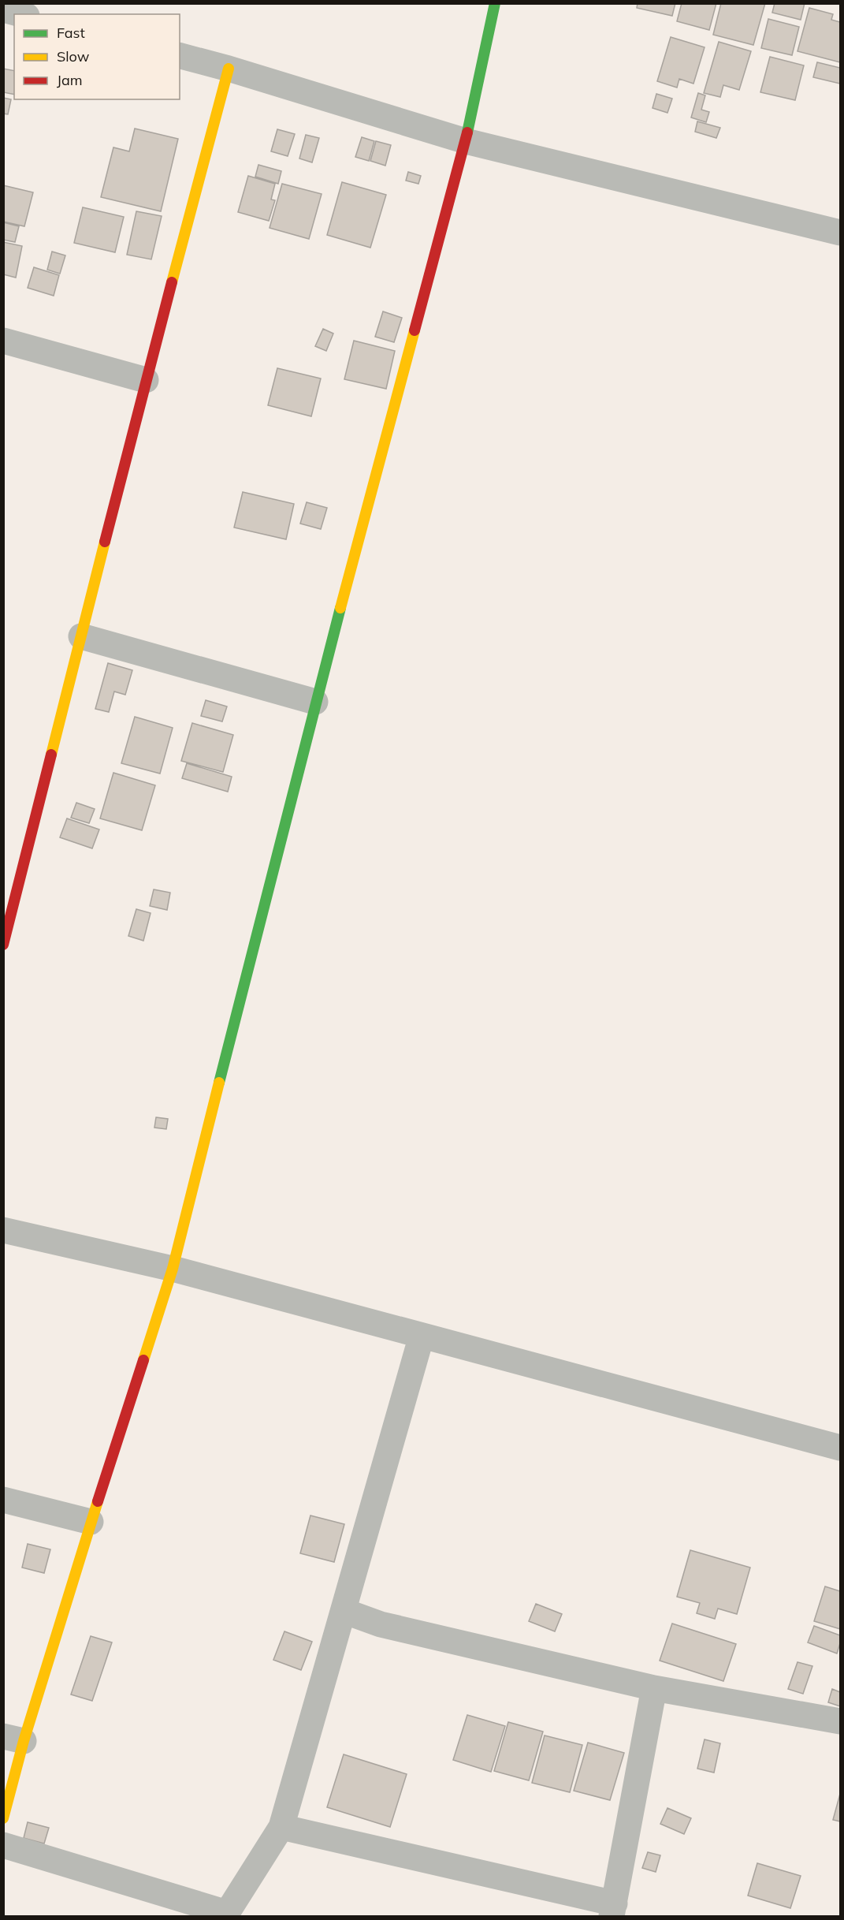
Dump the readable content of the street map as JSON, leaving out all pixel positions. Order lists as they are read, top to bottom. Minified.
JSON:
{"legend":["Fast","Slow","Jam"]}
